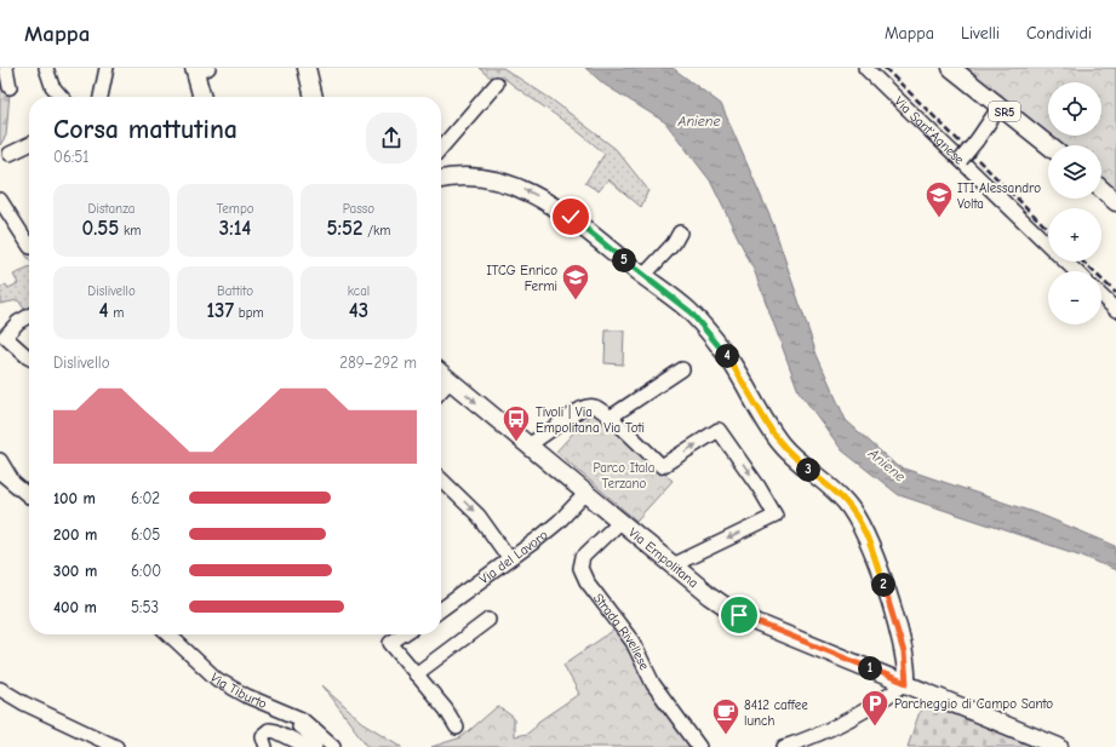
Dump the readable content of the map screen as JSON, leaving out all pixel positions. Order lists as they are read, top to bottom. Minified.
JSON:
{"streets":{"main road":["SR5","Via Empolitana"],"street":["Via Sant'Agnese","Via del Lavoro","Strada Rivellese","Via Tiburto"]},"crossings":[["Via del Lavoro","Via Empolitana"],["Via Empolitana","Strada Rivellese"]],"water":["Aniene"],"parks":["Parco Itala Terzano"],"places":{"school or university":["ITI Alessandro Volta","ITCG Enrico Fermi"],"bus stop":["Tivoli | Via Empolitana Via Toti"],"parking":["Parcheggio di Campo Santo"],"cafe":["8412 caffee lunch"]},"page":{"header":"Mappa","nav":["Mappa","Livelli","Condividi"],"map_buttons":["+","−"],"heading":["Corsa mattutina","06:51"],"stats":[["Distanza","0.55 km"],["Tempo","3:14"],["Passo","5:52 /km"],["Dislivello","4 m"],["Battito","137 bpm"],["kcal","43"]],"pins":["5","4","3","2","1"],"chart":["Dislivello","289–292 m"],"list":[{"name":"100 m","note":"6:02"},{"name":"200 m","note":"6:05"},{"name":"300 m","note":"6:00"},{"name":"400 m","note":"5:53"}]}}
